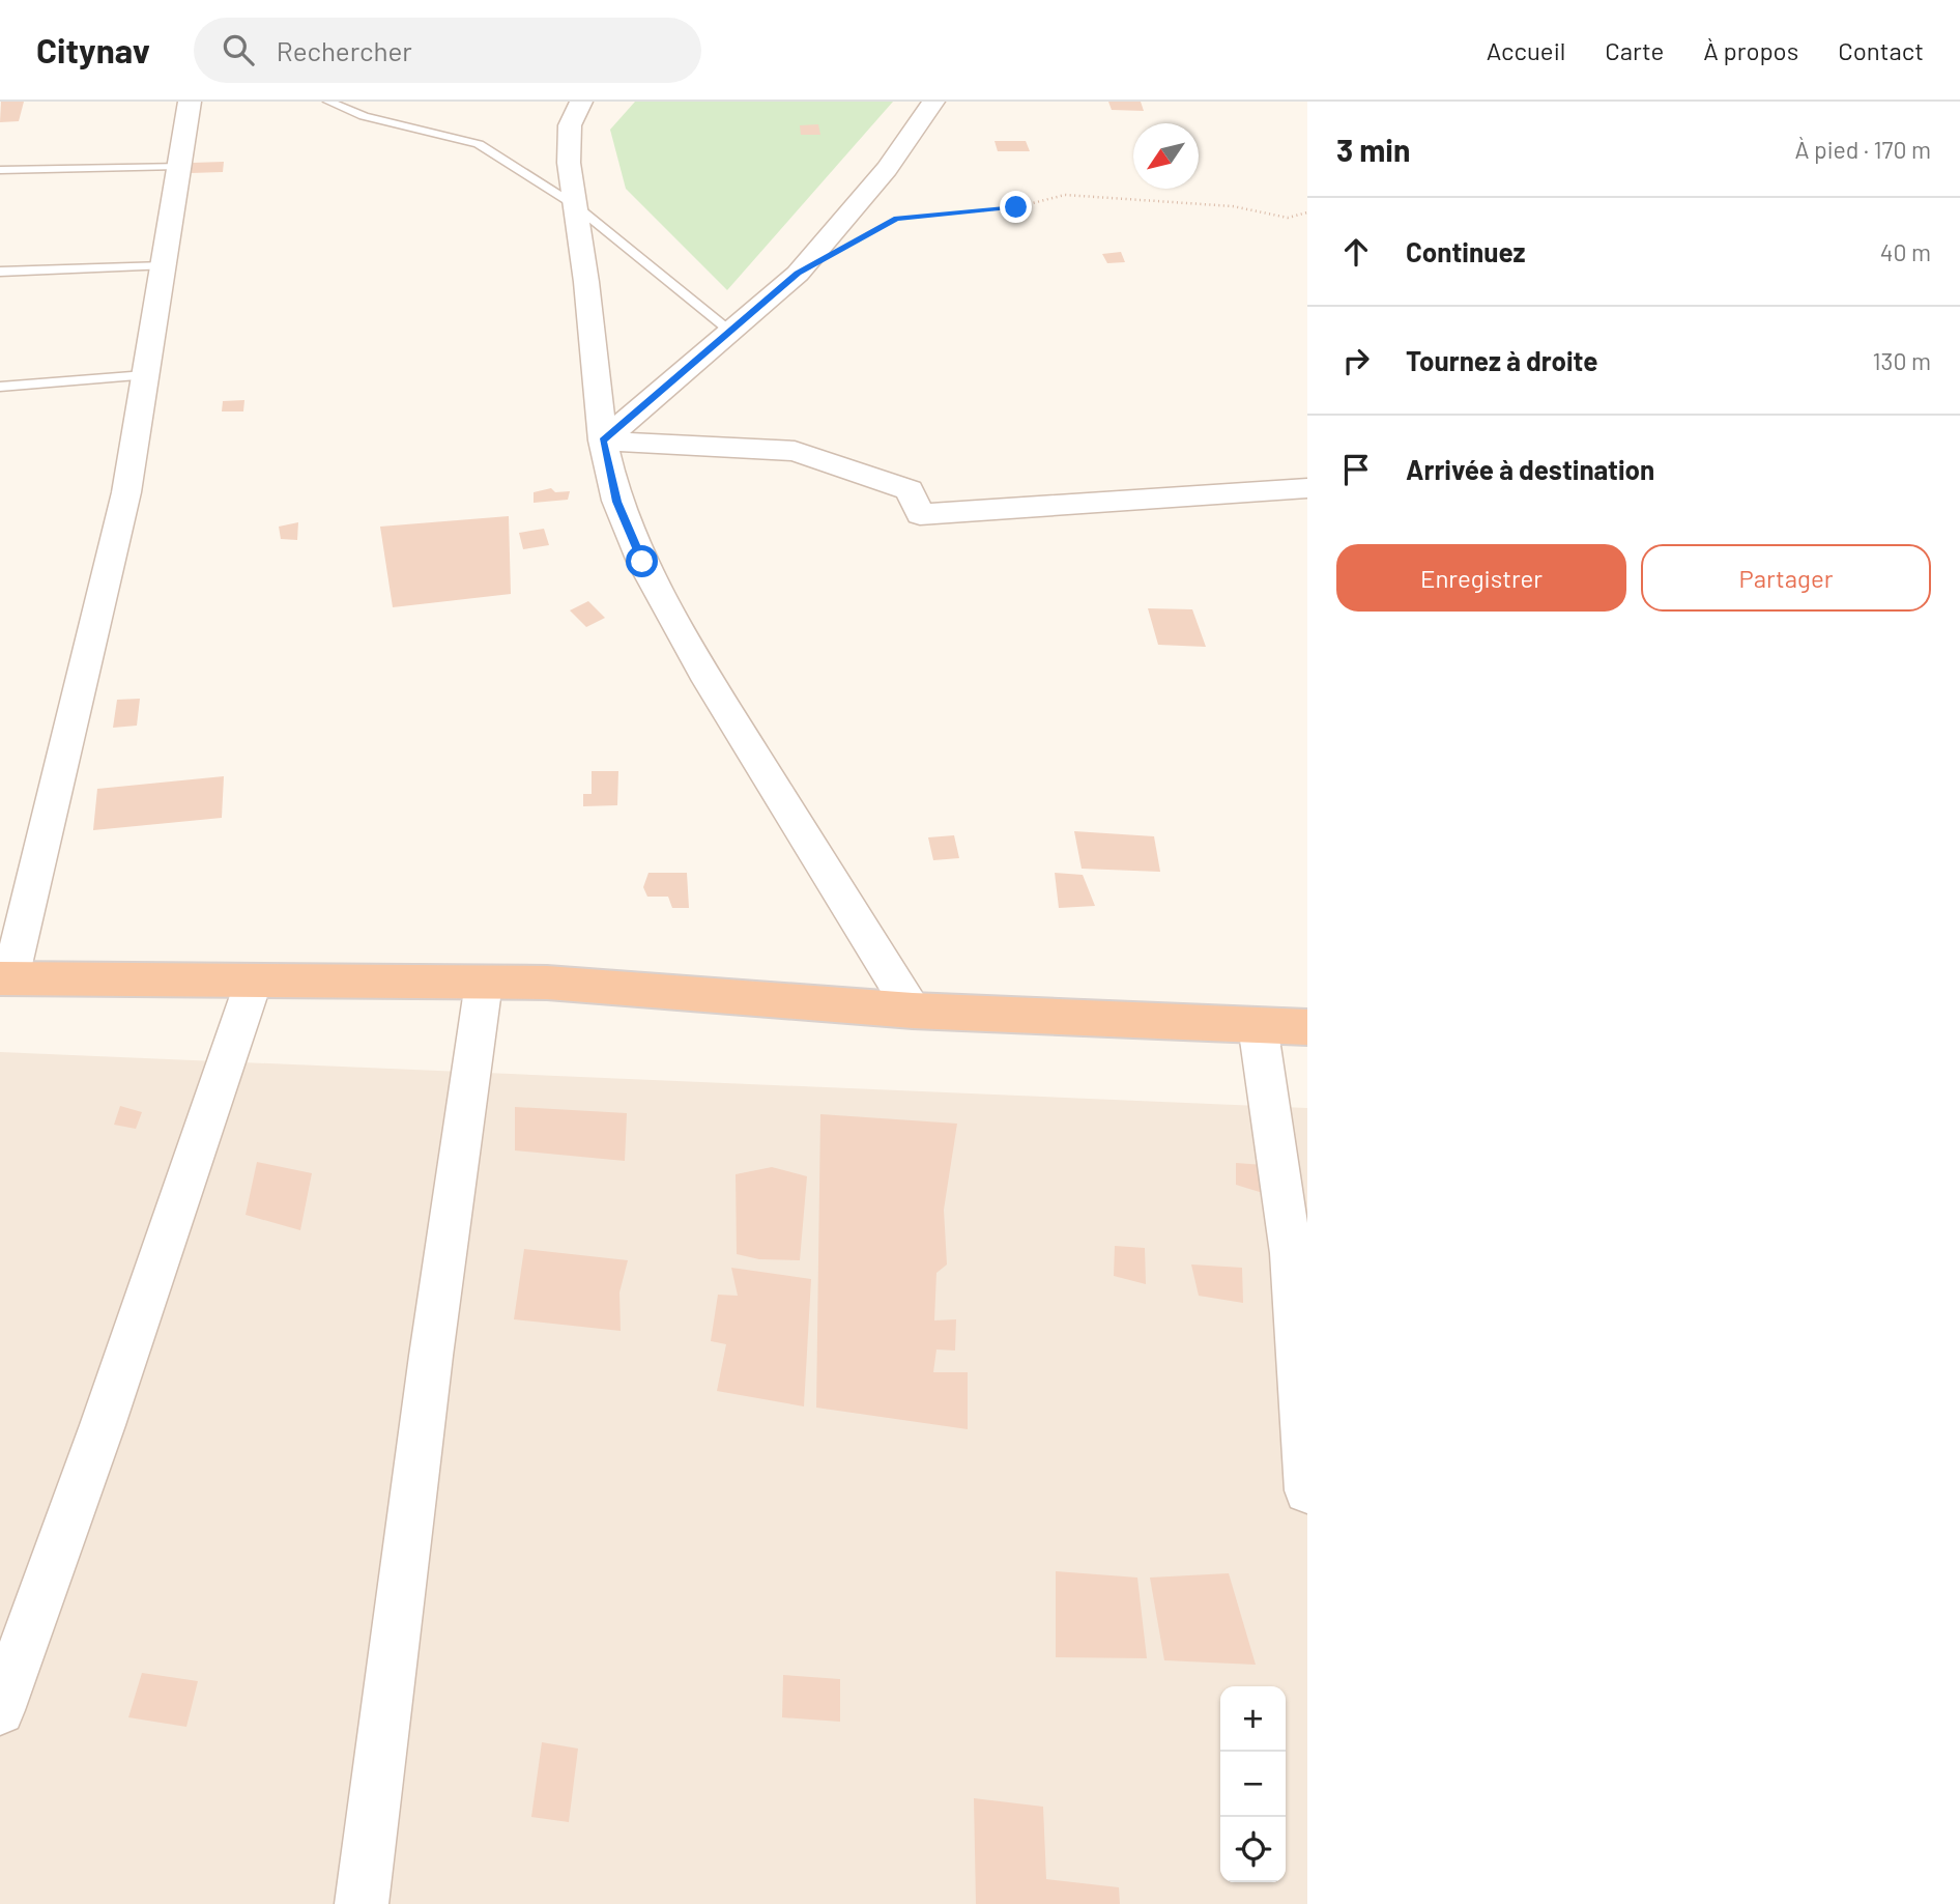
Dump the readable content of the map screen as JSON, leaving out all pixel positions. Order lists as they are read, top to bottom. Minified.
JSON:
{"north":"bottom left","page":{"header":"Citynav","search":"Rechercher","nav":["Accueil","Carte","À propos","Contact"],"heading":["3 min","À pied · 170 m"],"list":[["Continuez","40 m"],["Tournez à droite","130 m"],"Arrivée à destination"],"buttons":["Enregistrer","Partager"],"map_buttons":["+","−"]}}
